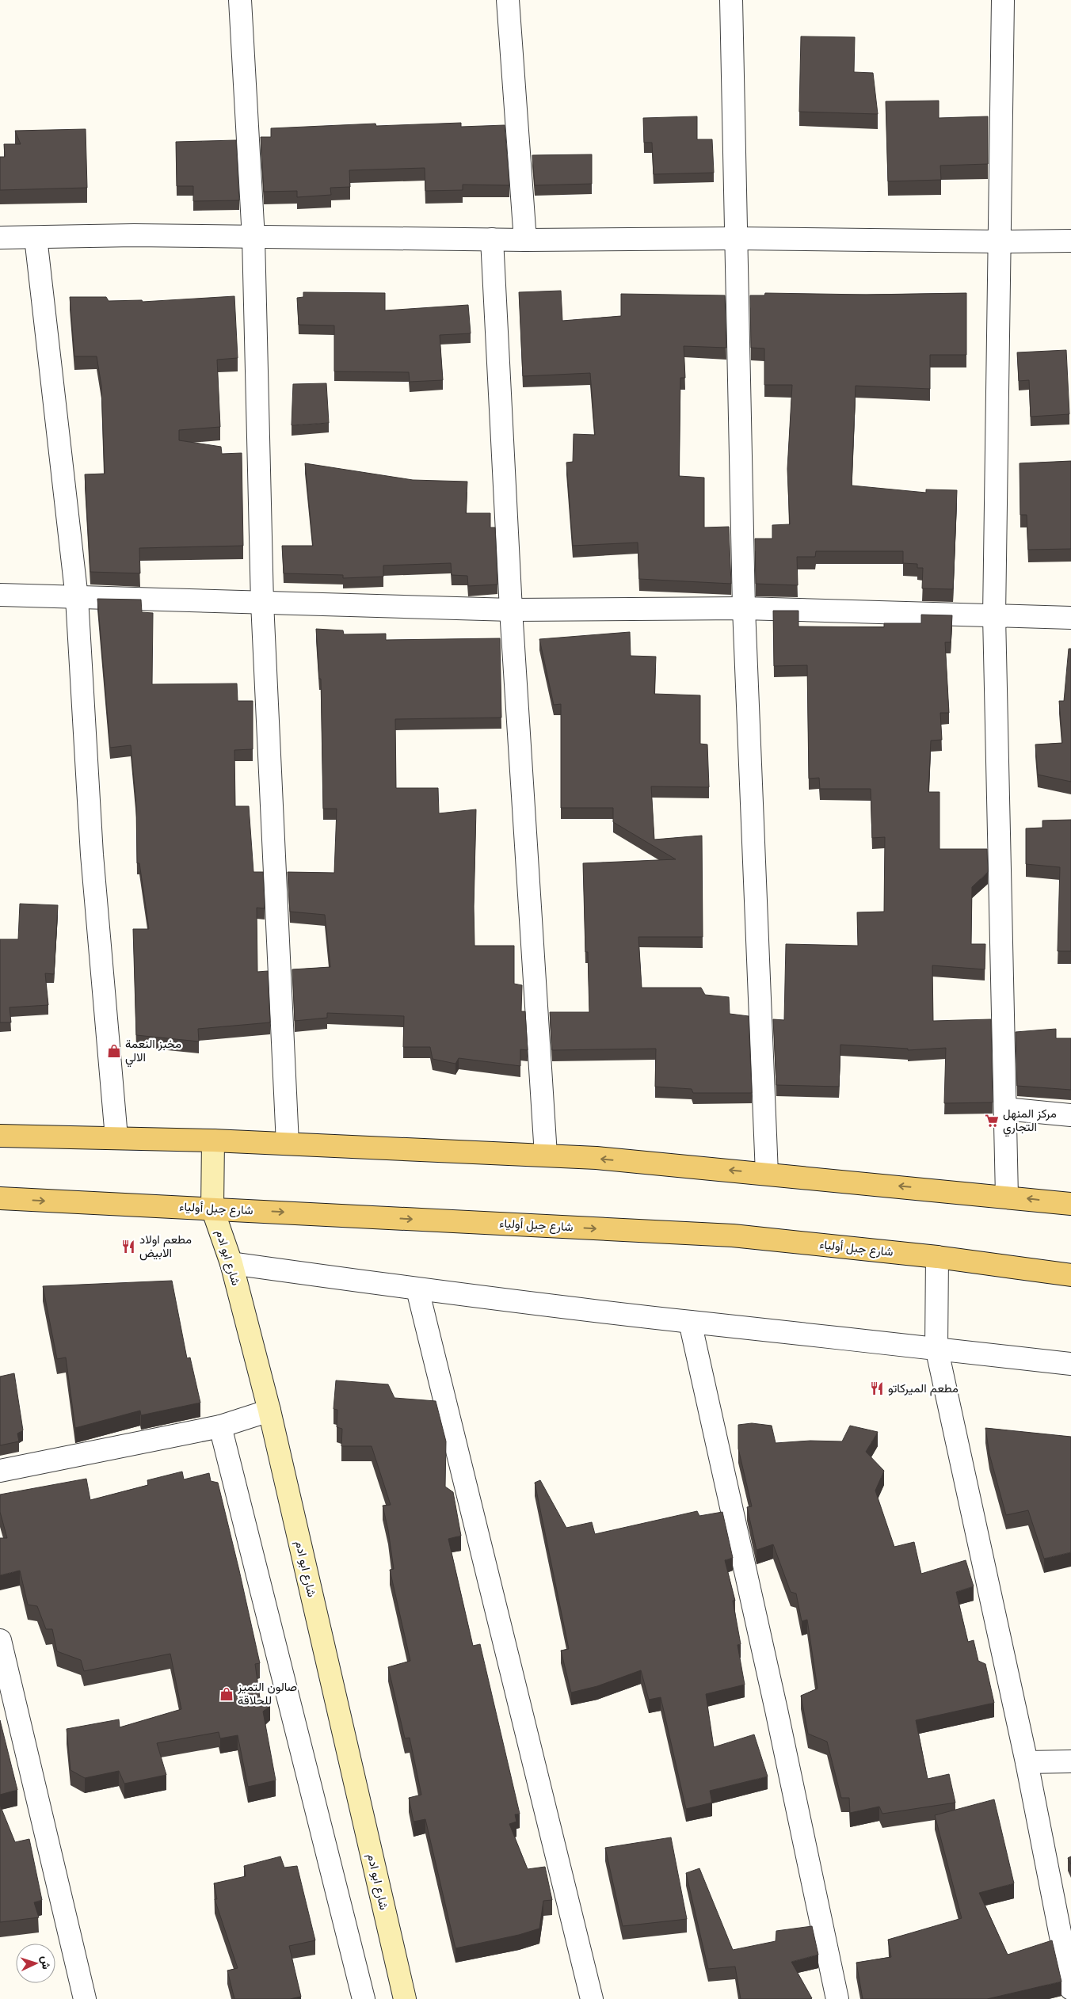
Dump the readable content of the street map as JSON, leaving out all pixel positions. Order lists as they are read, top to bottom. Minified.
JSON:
{"streets":{"main road":["شارع جبل أولياء"],"street":["شارع ابو ادم"]},"crossings":[["شارع جبل أولياء","شارع ابو ادم"]],"places":{"shop":["مخبز النعمة الالي","صالون التميز للحلاقة"],"supermarket":["مركز المنهل التجاري"],"restaurant":["مطعم اولاد الابيض","مطعم الميركاتو"]},"north":"right"}
